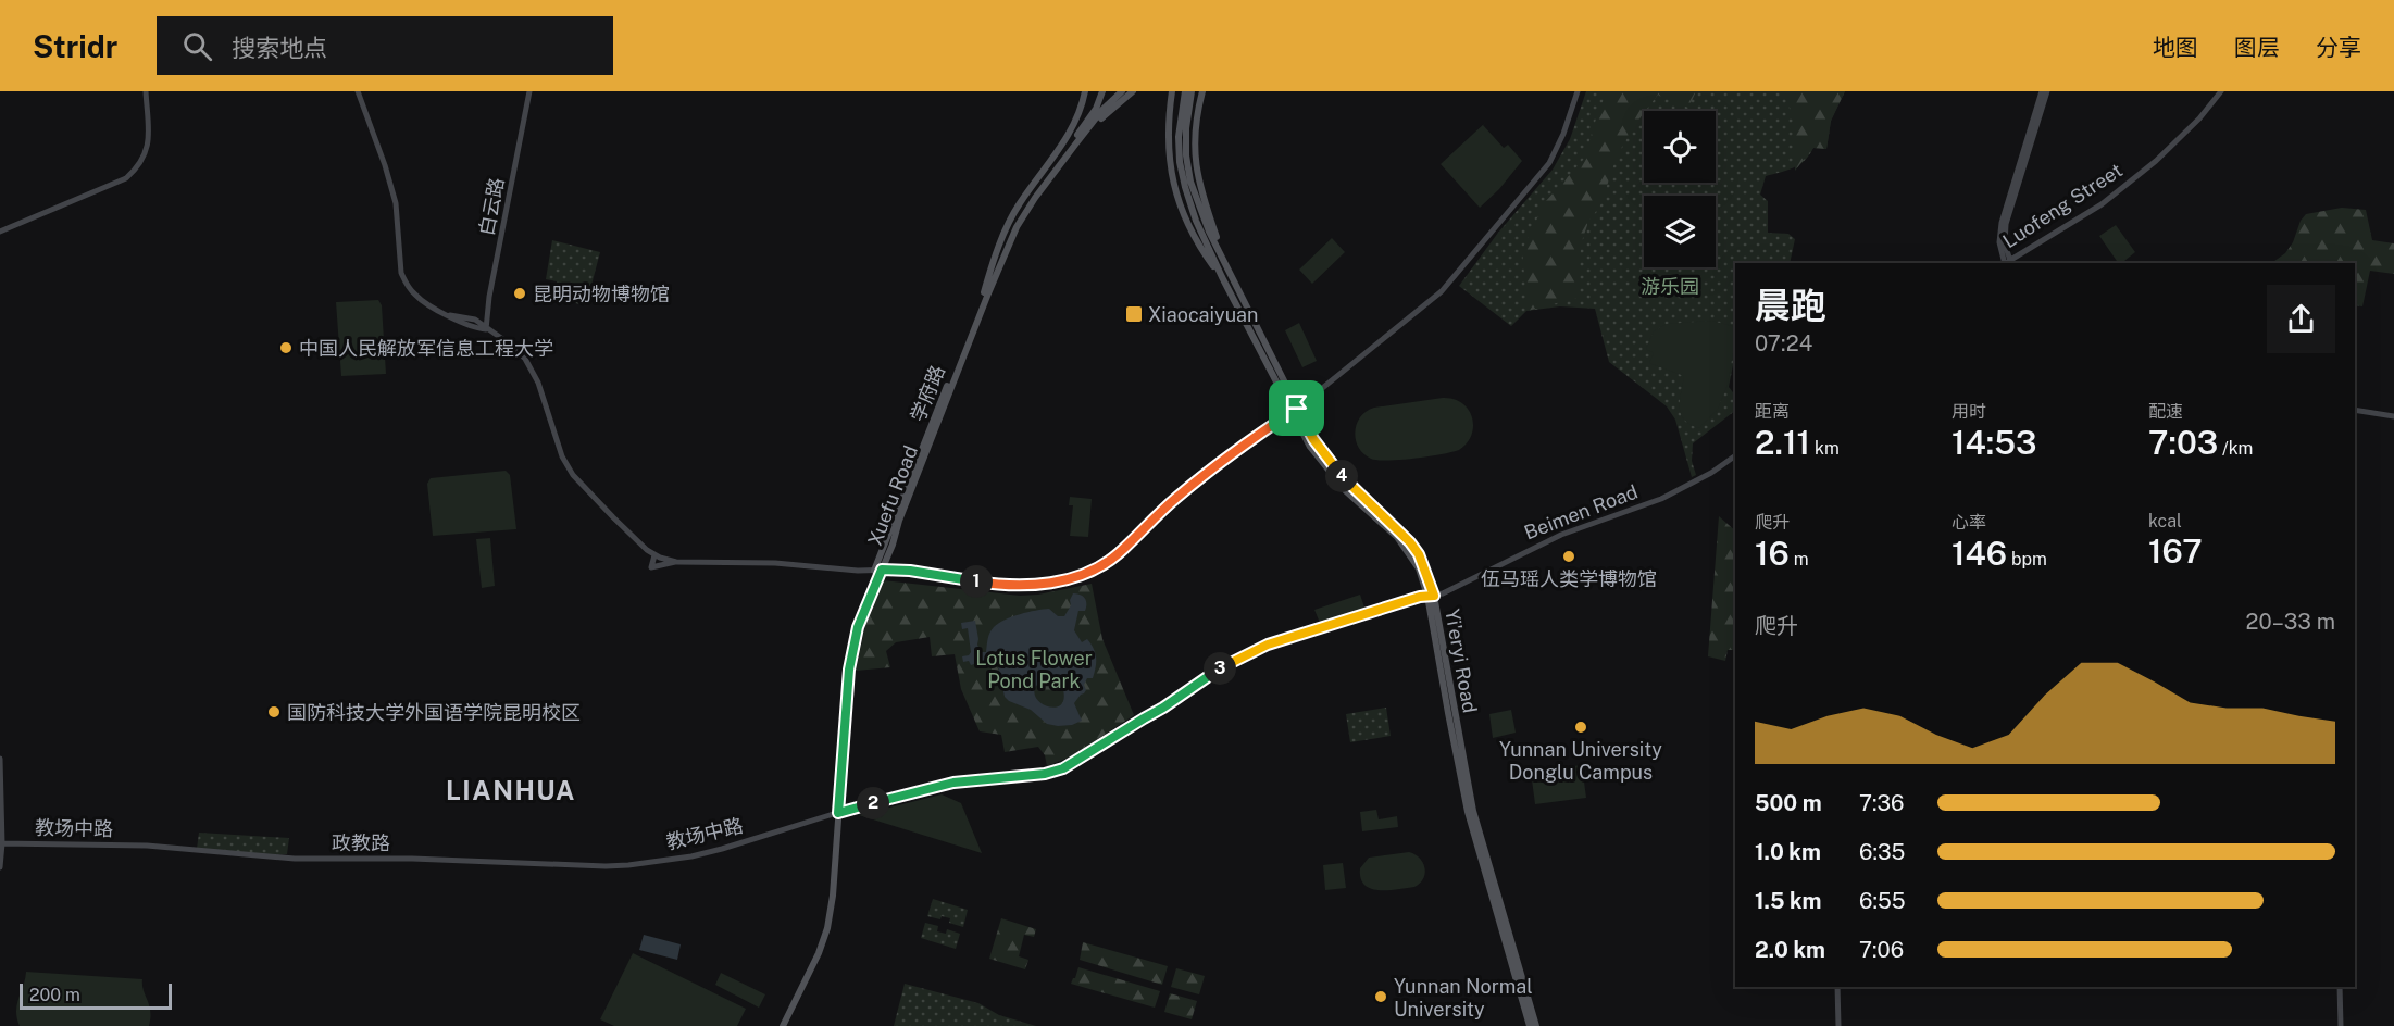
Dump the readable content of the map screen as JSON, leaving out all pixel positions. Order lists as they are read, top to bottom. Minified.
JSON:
{"streets":{"main road":["Luofeng Street","白云路","学府路","Xuefu Road","Beimen Road","Yi'eryi Road","教场中路","政教路"]},"crossings":[["学府路","Xuefu Road"],["Xuefu Road","Beimen Road"],["Xuefu Road","教场中路"],["Beimen Road","Yi'eryi Road"],["Beimen Road","教场中路"],["教场中路","政教路"]],"districts":["LIANHUA"],"parks":["游乐园","Lotus Flower Pond Park"],"places":{"other":["昆明动物博物馆","中国人民解放军信息工程大学","伍马瑶人类学博物馆","国防科技大学外国语学院昆明校区","Yunnan University Donglu Campus","Yunnan Normal University"],"transit":["Xiaocaiyuan"]},"scale_bar":"200 m","page":{"header":"Stridr","search":"搜索地点","nav":["地图","图层","分享"],"heading":["晨跑","07:24"],"stats":[["距离","2.11 km"],["用时","14:53"],["配速","7:03 /km"],["爬升","16 m"],["心率","146 bpm"],["kcal","167"]],"pins":["4","1","3","2"],"chart":["爬升","20–33 m"],"list":[{"name":"500 m","note":"7:36"},{"name":"1.0 km","note":"6:35"},{"name":"1.5 km","note":"6:55"},{"name":"2.0 km","note":"7:06"}],"scale":"200 m"}}
